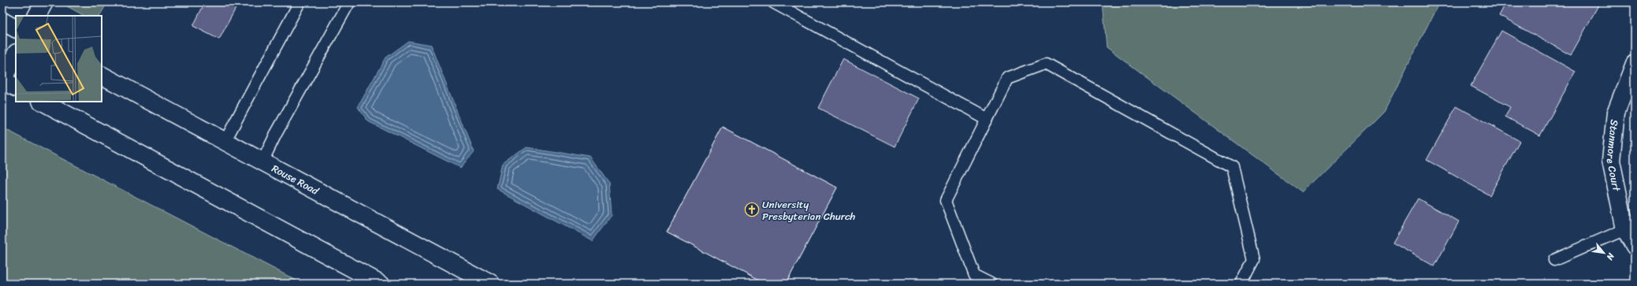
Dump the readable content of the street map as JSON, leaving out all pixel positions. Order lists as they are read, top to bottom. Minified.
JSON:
{"streets":{"street":["Stanmore Court","Rouse Road"]},"places":{"church":["University Presbyterian Church"]},"north":"bottom right"}
